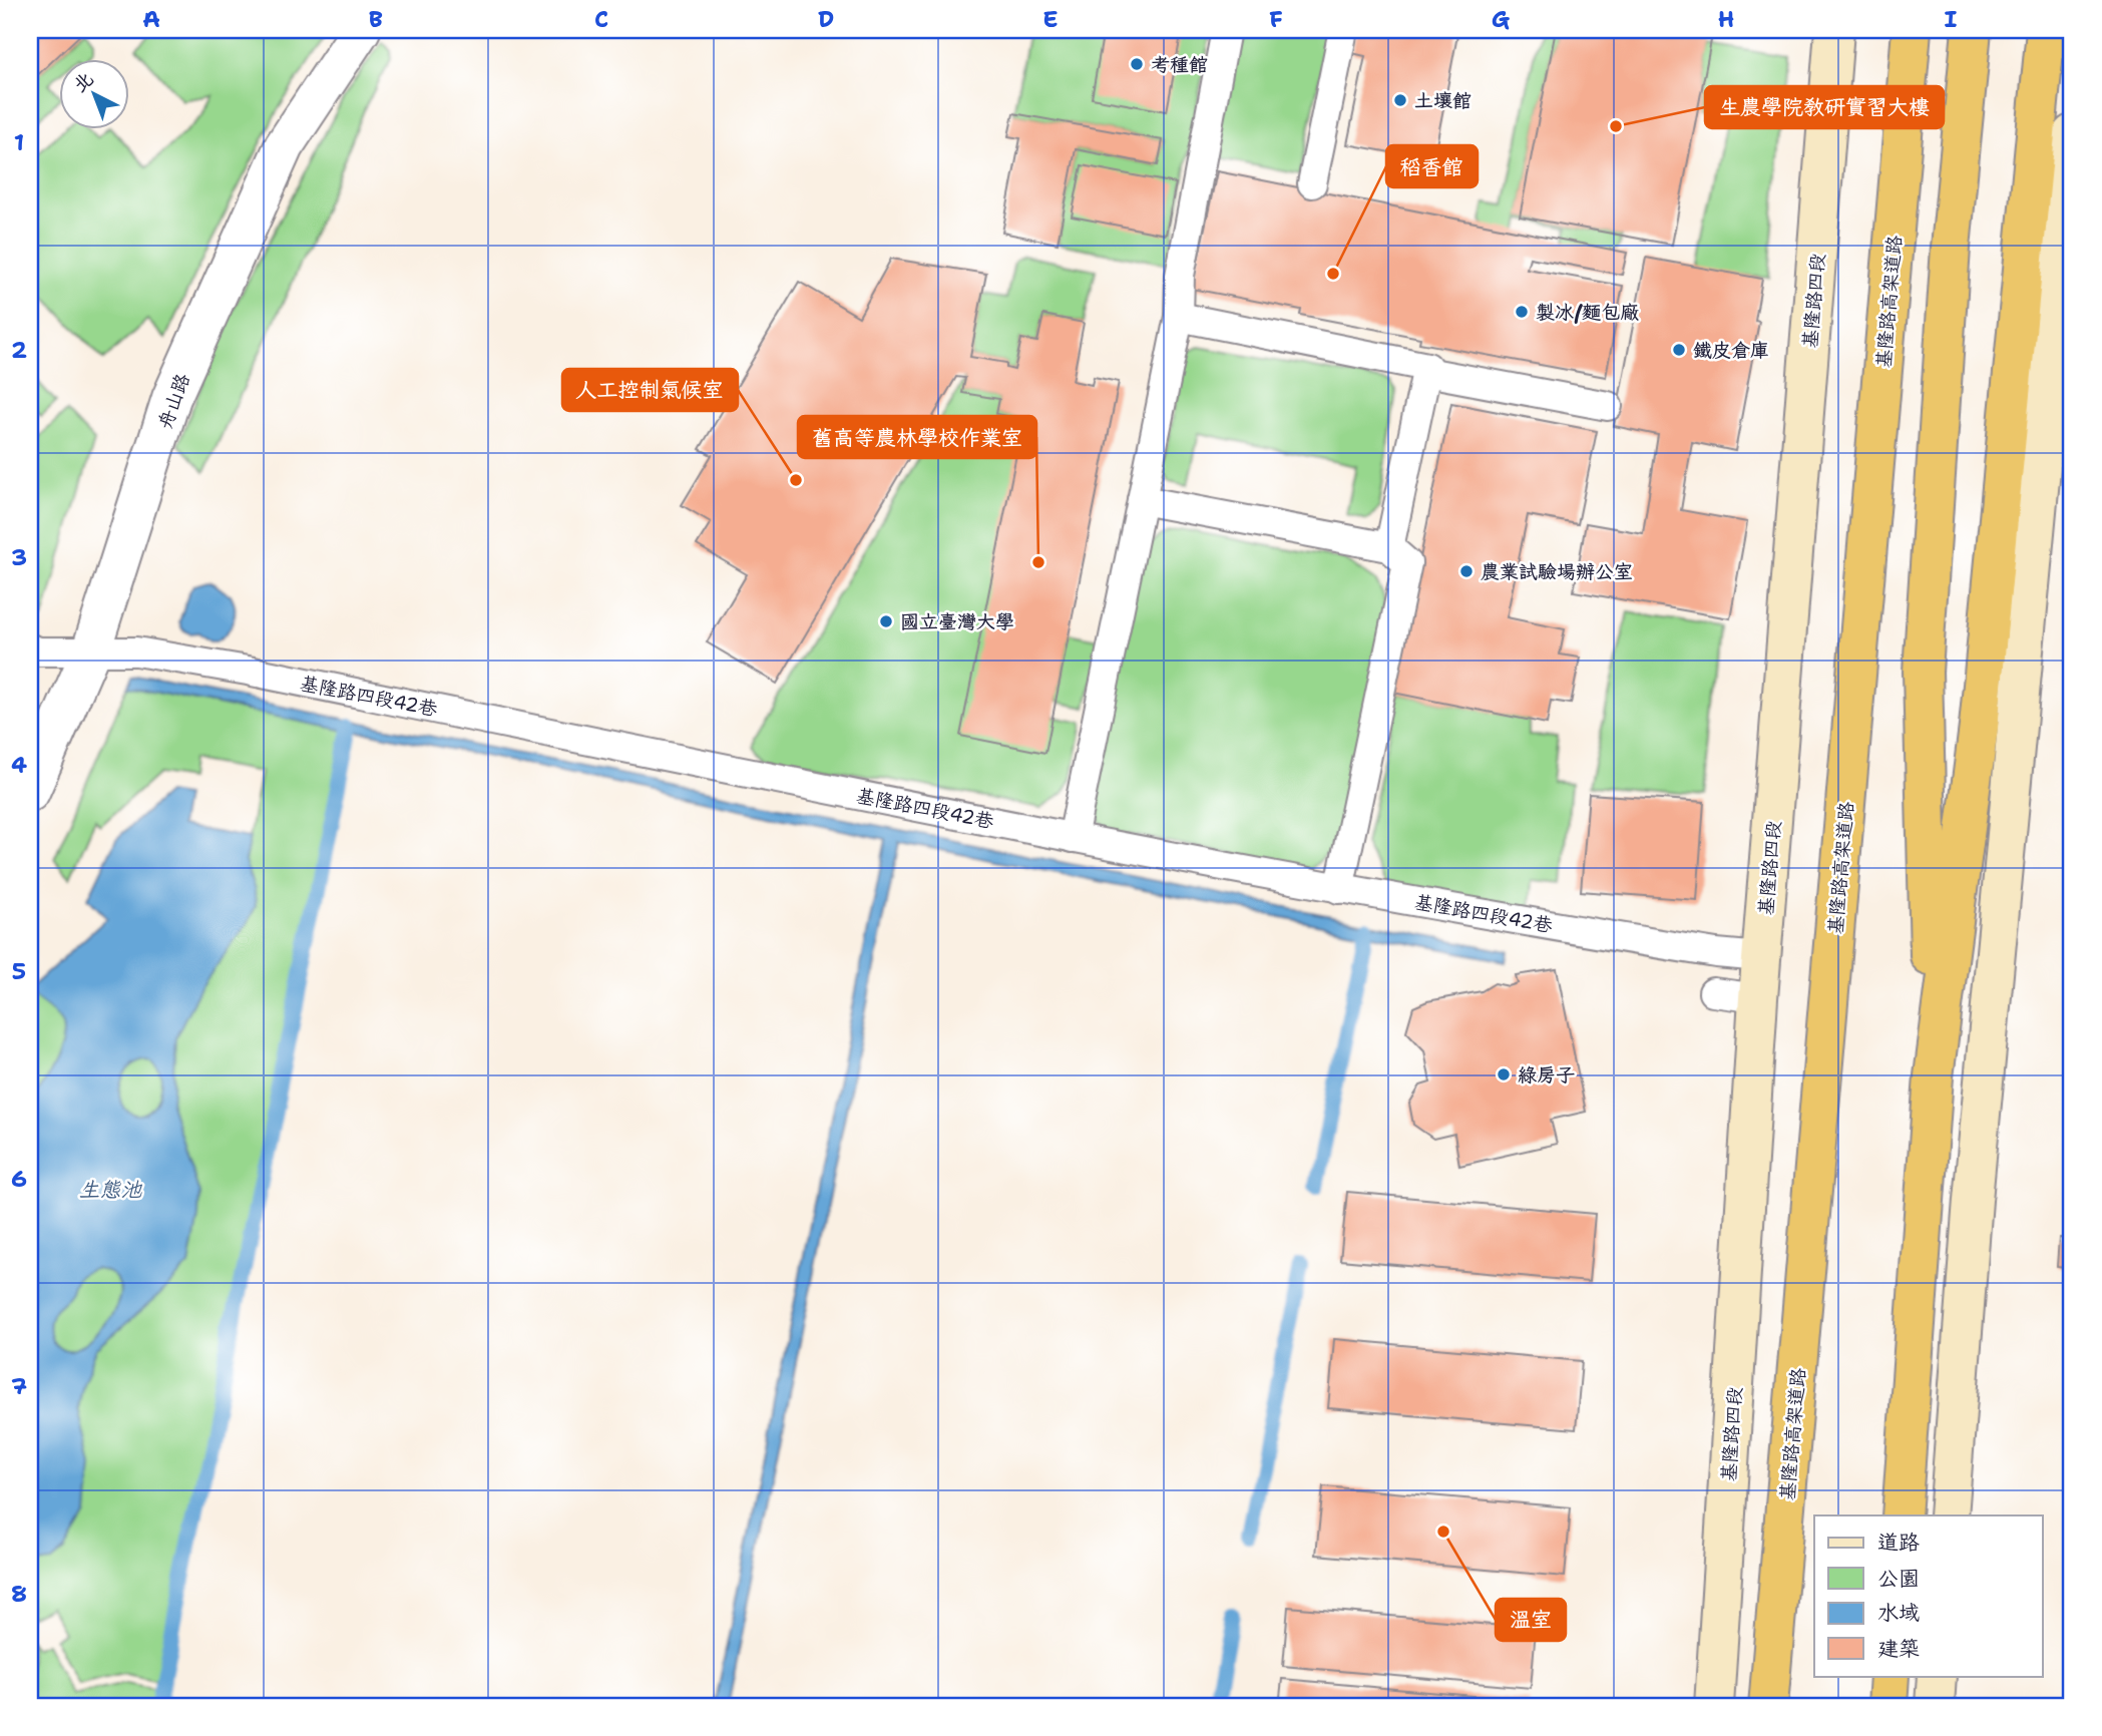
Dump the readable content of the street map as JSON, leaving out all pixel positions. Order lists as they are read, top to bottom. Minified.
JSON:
{"streets":{"highway":["基隆路高架道路"],"main road":["基隆路四段"],"street":["舟山路"],"lane":["基隆路四段42巷"]},"crossings":[["基隆路四段","基隆路四段42巷"],["舟山路","基隆路四段42巷"]],"water":["生態池"],"places":["考種館","土壤館","生農學院教研實習大樓","稻香館","製冰/麵包廠","鐵皮倉庫","人工控制氣候室","舊高等農林學校作業室","農業試驗場辦公室","國立臺灣大學","綠房子","溫室"],"legend":["道路","公園","水域","建築"],"north":"top left","grid":{"columns":["A","B","C","D","E","F","G","H","I"],"rows":["1","2","3","4","5","6","7","8"]}}
